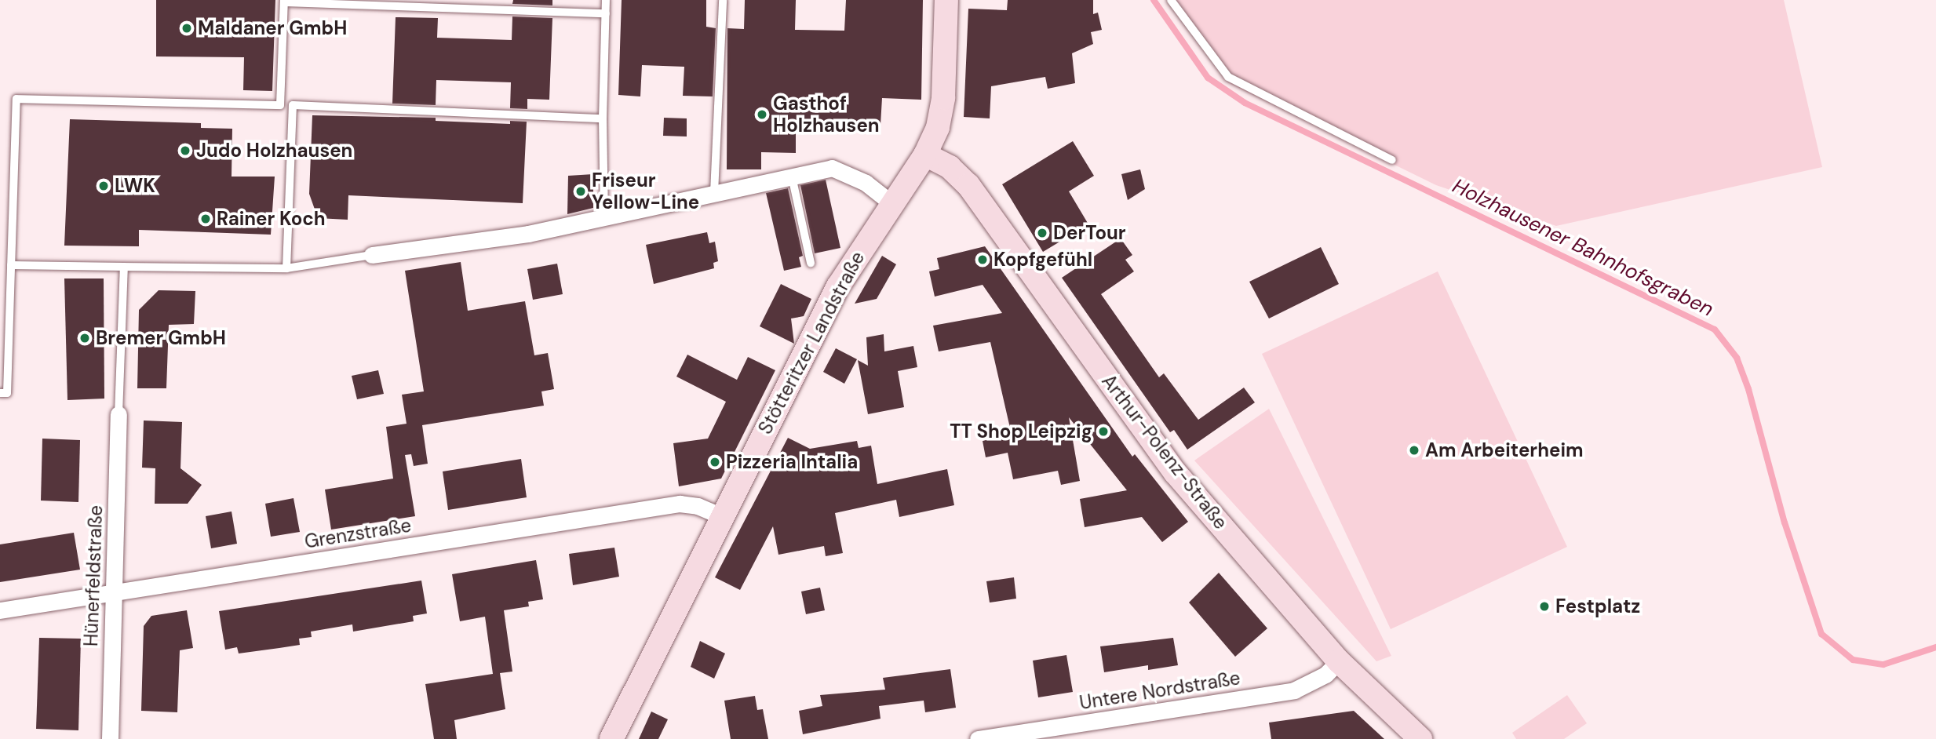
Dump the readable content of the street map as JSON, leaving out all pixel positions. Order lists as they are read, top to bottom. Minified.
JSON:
{"streets":{"main road":["Stötteritzer Landstraße","Arthur-Polenz-Straße"],"street":["Grenzstraße","Hünerfeldstraße","Untere Nordstraße"]},"crossings":[["Stötteritzer Landstraße","Arthur-Polenz-Straße"],["Stötteritzer Landstraße","Grenzstraße"],["Arthur-Polenz-Straße","Untere Nordstraße"],["Grenzstraße","Hünerfeldstraße"]],"water":["Holzhausener Bahnhofsgraben"],"places":["Maldaner GmbH","Gasthof Holzhausen","Judo Holzhausen","LWK","Friseur Yellow-Line","Rainer Koch","DerTour","Kopfgefühl","Bremer GmbH","TT Shop Leipzig","Am Arbeiterheim","Pizzeria Intalia","Festplatz"]}
